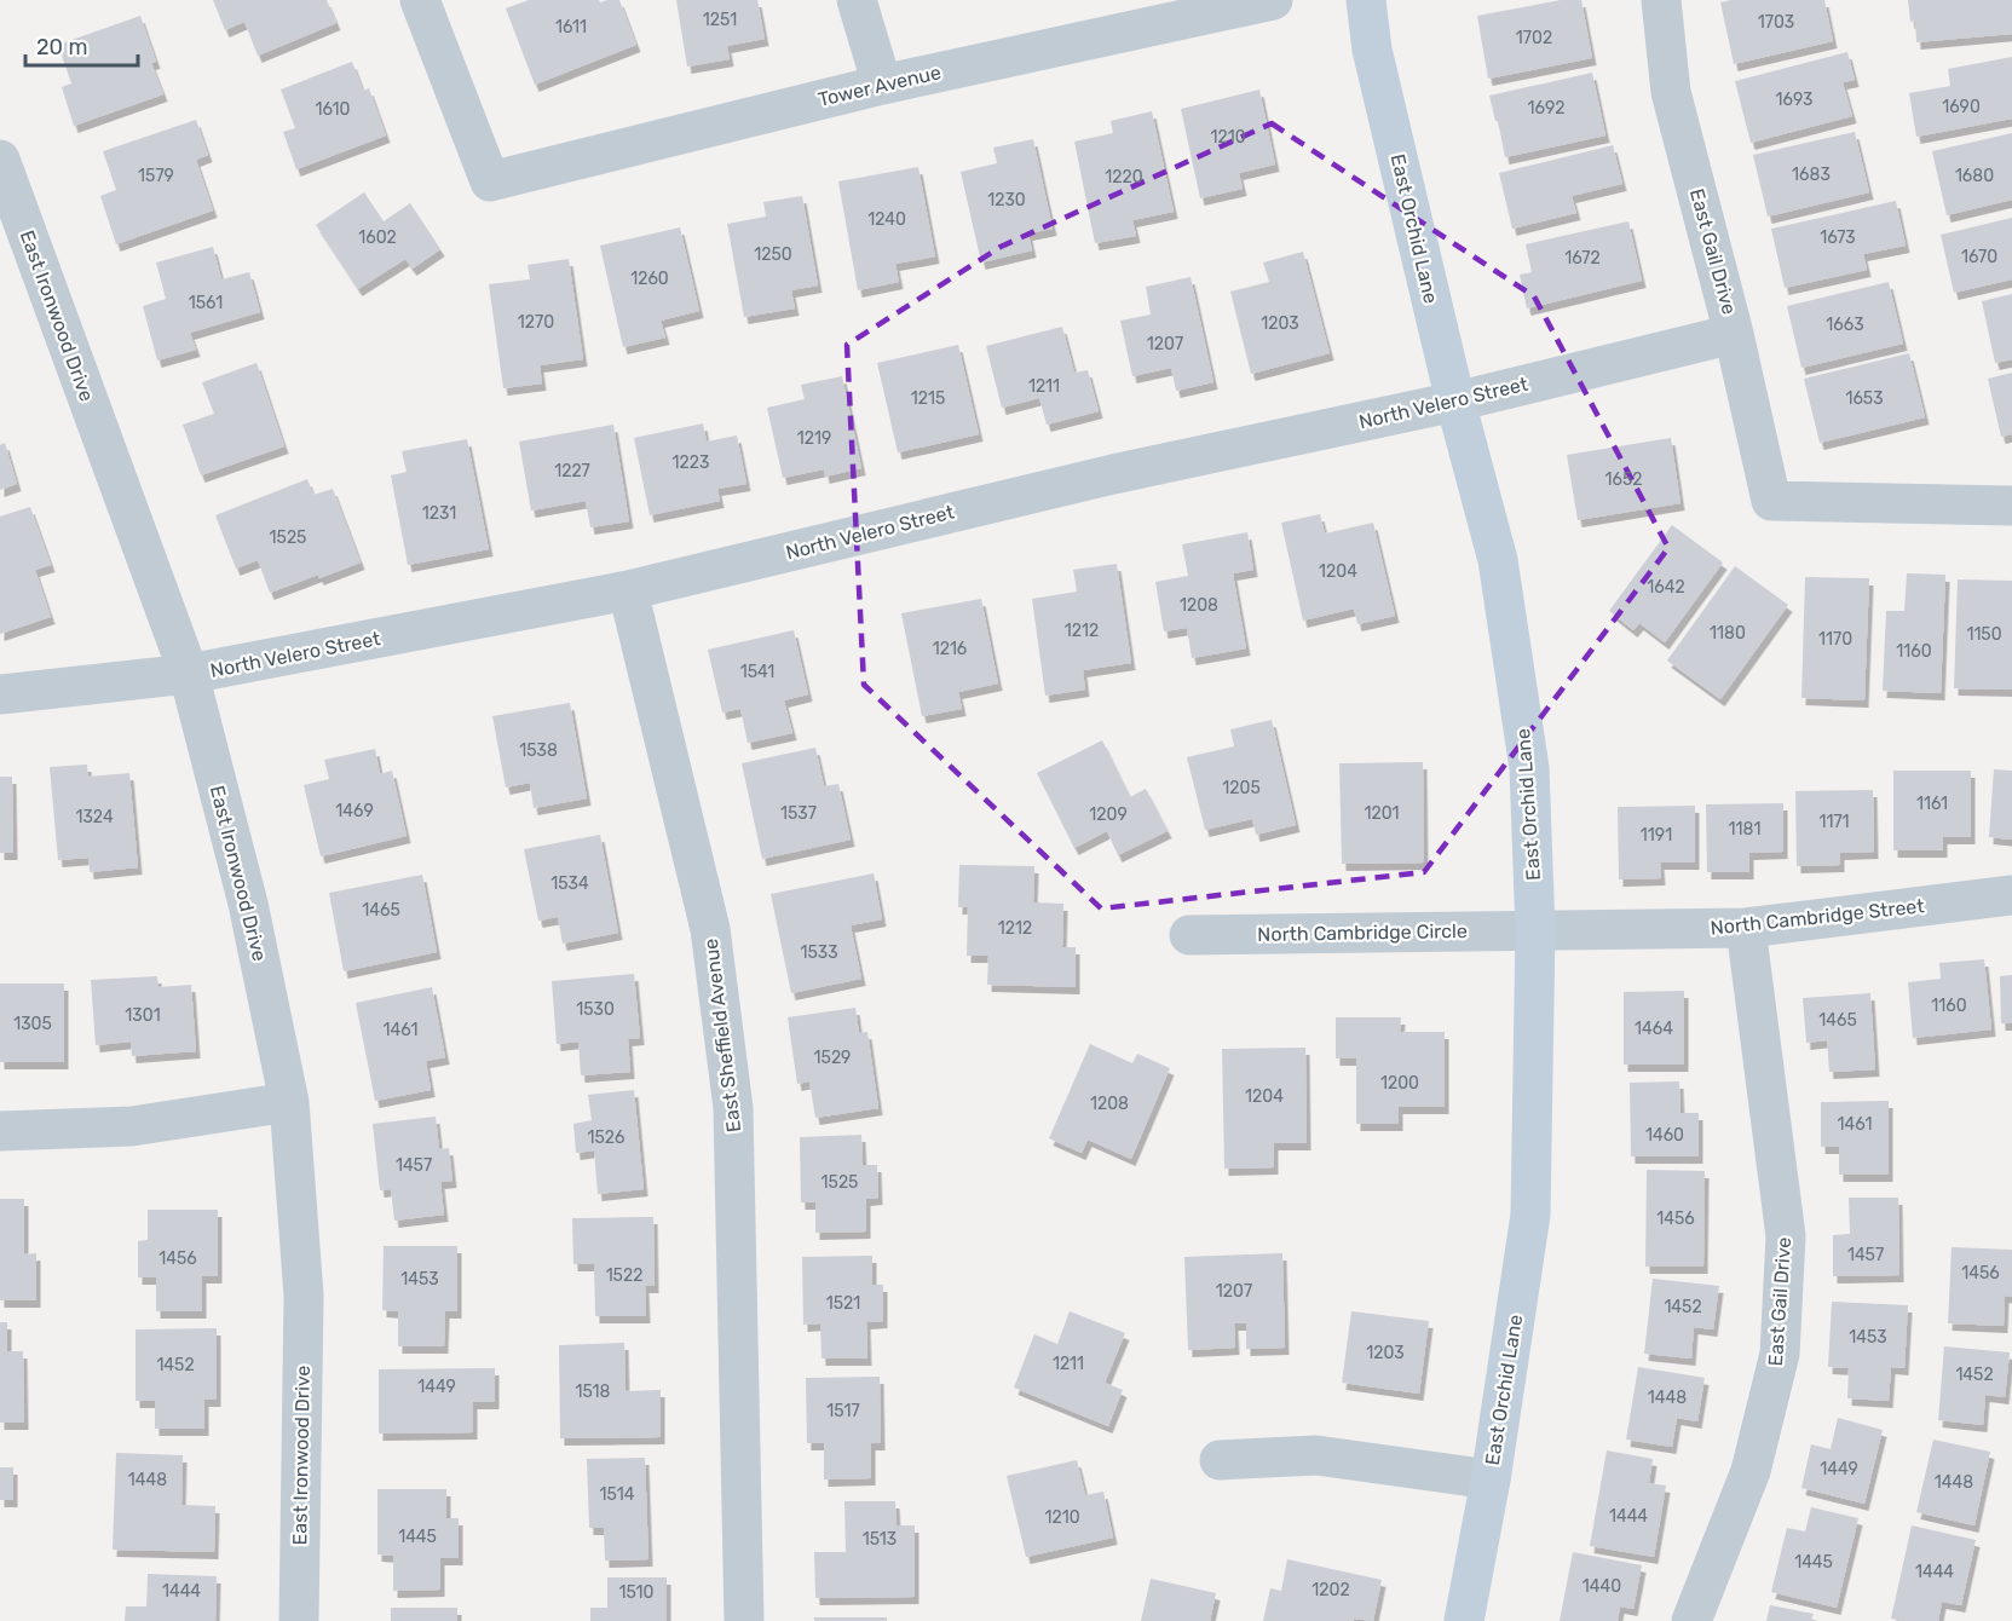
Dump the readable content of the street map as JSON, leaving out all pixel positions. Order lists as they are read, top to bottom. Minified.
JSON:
{"streets":{"street":["Tower Avenue","East Orchid Lane","East Gail Drive","East Ironwood Drive","North Velero Street","North Cambridge Street","North Cambridge Circle","East Sheffield Avenue"]},"crossings":[["East Orchid Lane","North Velero Street"],["East Orchid Lane","North Cambridge Street"],["East Orchid Lane","North Cambridge Circle"],["East Gail Drive","North Velero Street"],["East Gail Drive","North Cambridge Street"],["East Ironwood Drive","North Velero Street"],["North Velero Street","East Sheffield Avenue"],["North Cambridge Street","North Cambridge Circle"]],"house_numbers":["1251","1703","1611","1702","1693","1690","1692","1610","1210","1683","1579","1680","1220","1230","1240","1602","1673","1250","1670","1672","1260","1561","1270","1203","1663","1207","1211","1215","1653","1219","1223","1227","1652","1231","1525","1204","1642","1208","1212","1180","1150","1170","1216","1160","1541","1538","1205","1161","1469","1537","1201","1209","1324","1171","1181","1191","1534","1465","1212","1533","1160","1530","1301","1465","1305","1464","1461","1529","1200","1204","1208","1461","1460","1526","1457","1525","1456","1457","1456","1456","1522","1453","1207","1521","1452","1453","1203","1211","1452","1452","1449","1518","1448","1517","1449","1448","1448","1514","1444","1210","1445","1513","1445","1444","1440","1202","1444","1510"],"scale_bar":"20 m"}
